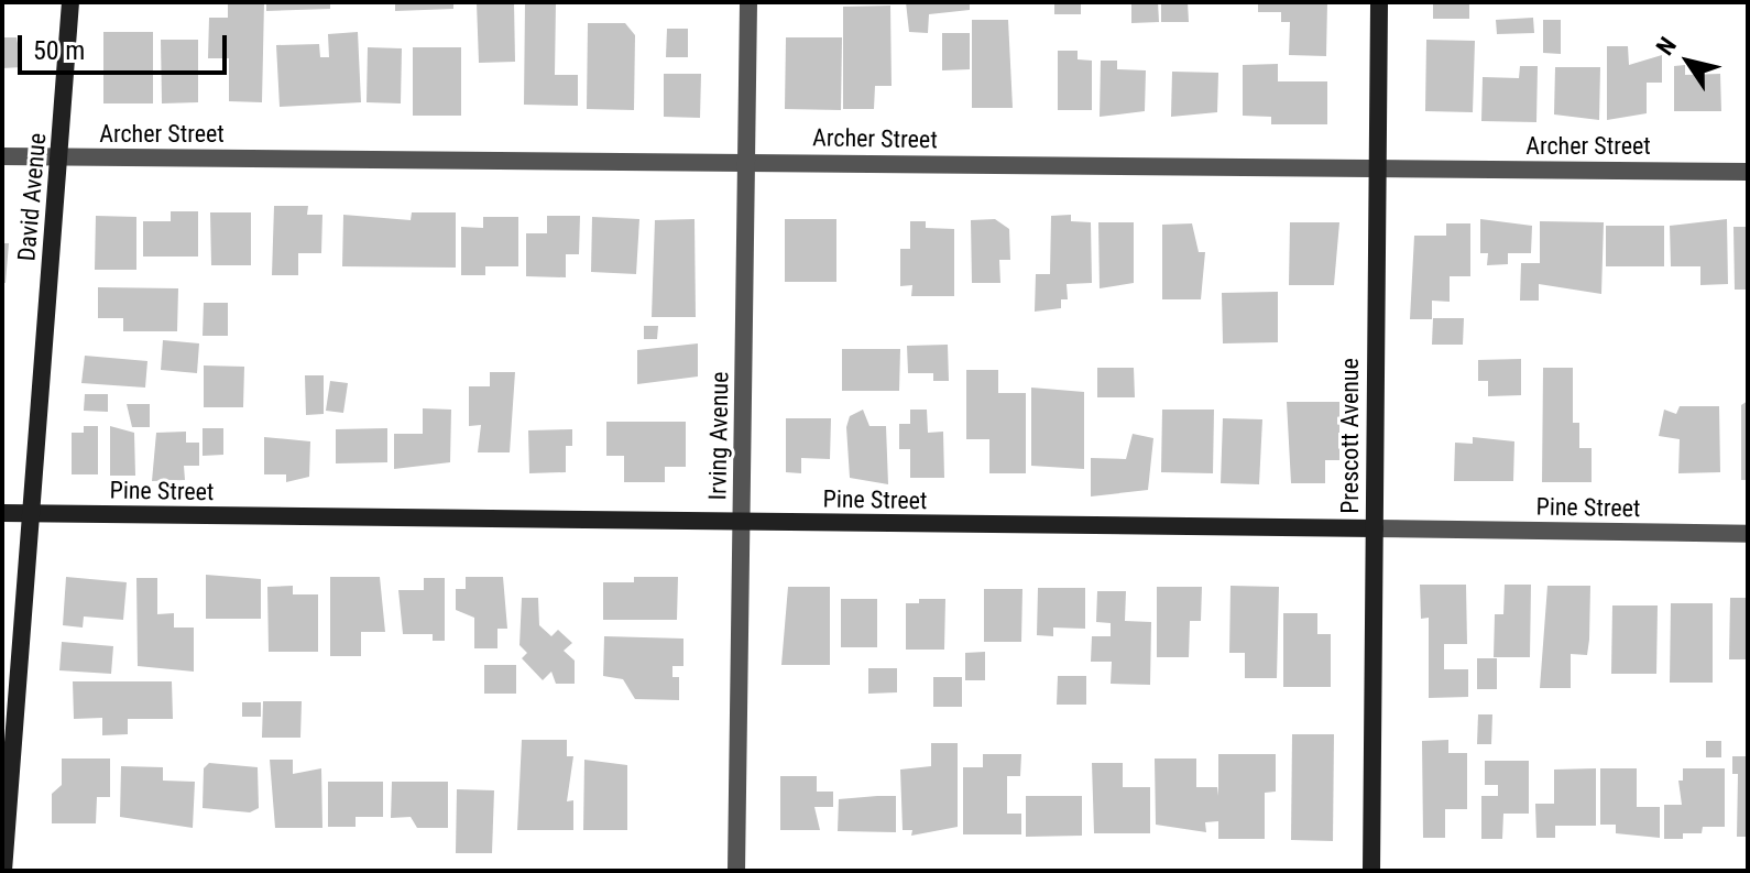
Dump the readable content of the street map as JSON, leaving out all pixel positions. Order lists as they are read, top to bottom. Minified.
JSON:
{"streets":{"street":["Archer Street","David Avenue","Irving Avenue","Prescott Avenue","Pine Street"]},"crossings":[["Archer Street","David Avenue"],["Archer Street","Irving Avenue"],["Archer Street","Prescott Avenue"],["David Avenue","Pine Street"],["Irving Avenue","Pine Street"],["Prescott Avenue","Pine Street"]],"scale_bar":"50 m","north":"top left"}
